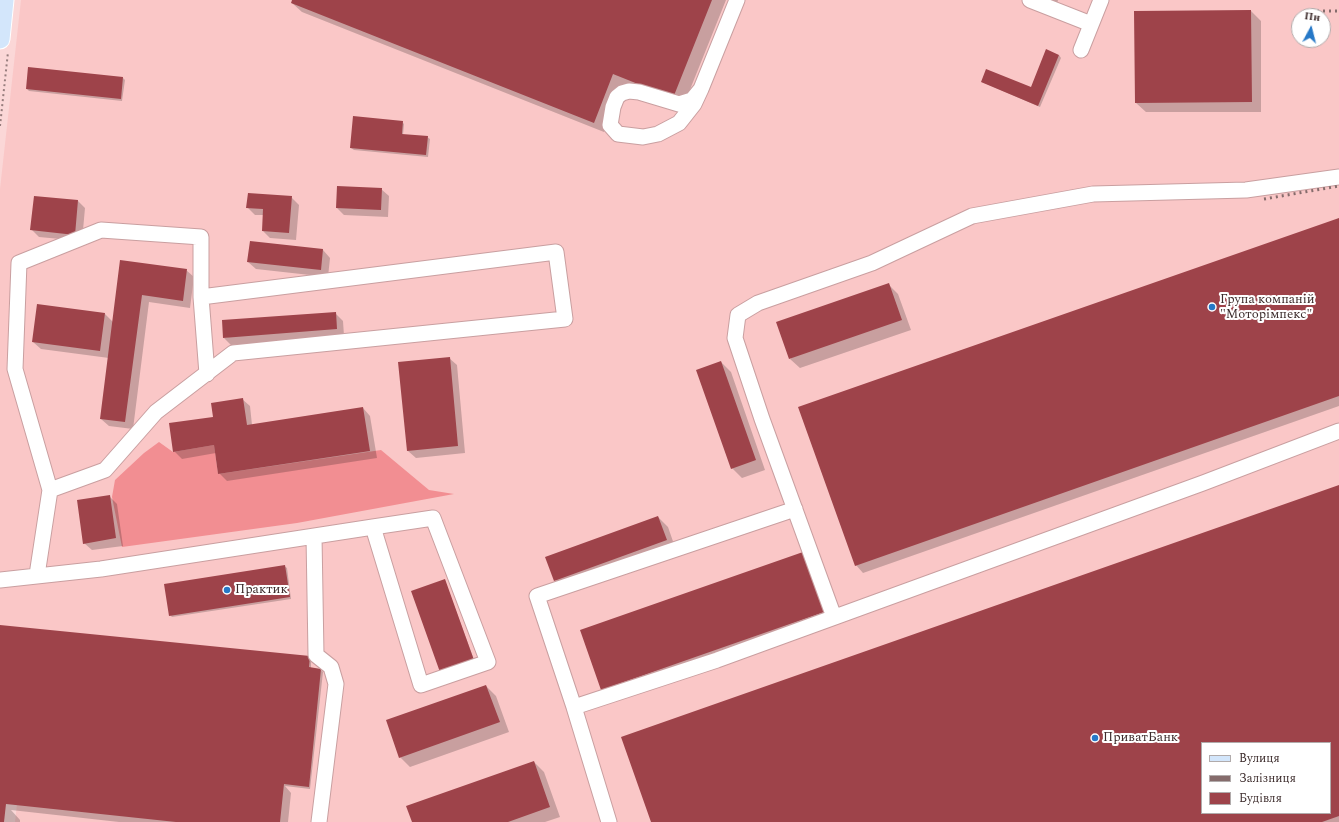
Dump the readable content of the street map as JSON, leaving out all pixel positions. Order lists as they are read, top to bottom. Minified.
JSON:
{"places":["Група компаній \"Моторімпекс\"","Практик","ПриватБанк"],"legend":["Вулиця","Залізниця","Будівля"],"north":"top"}
